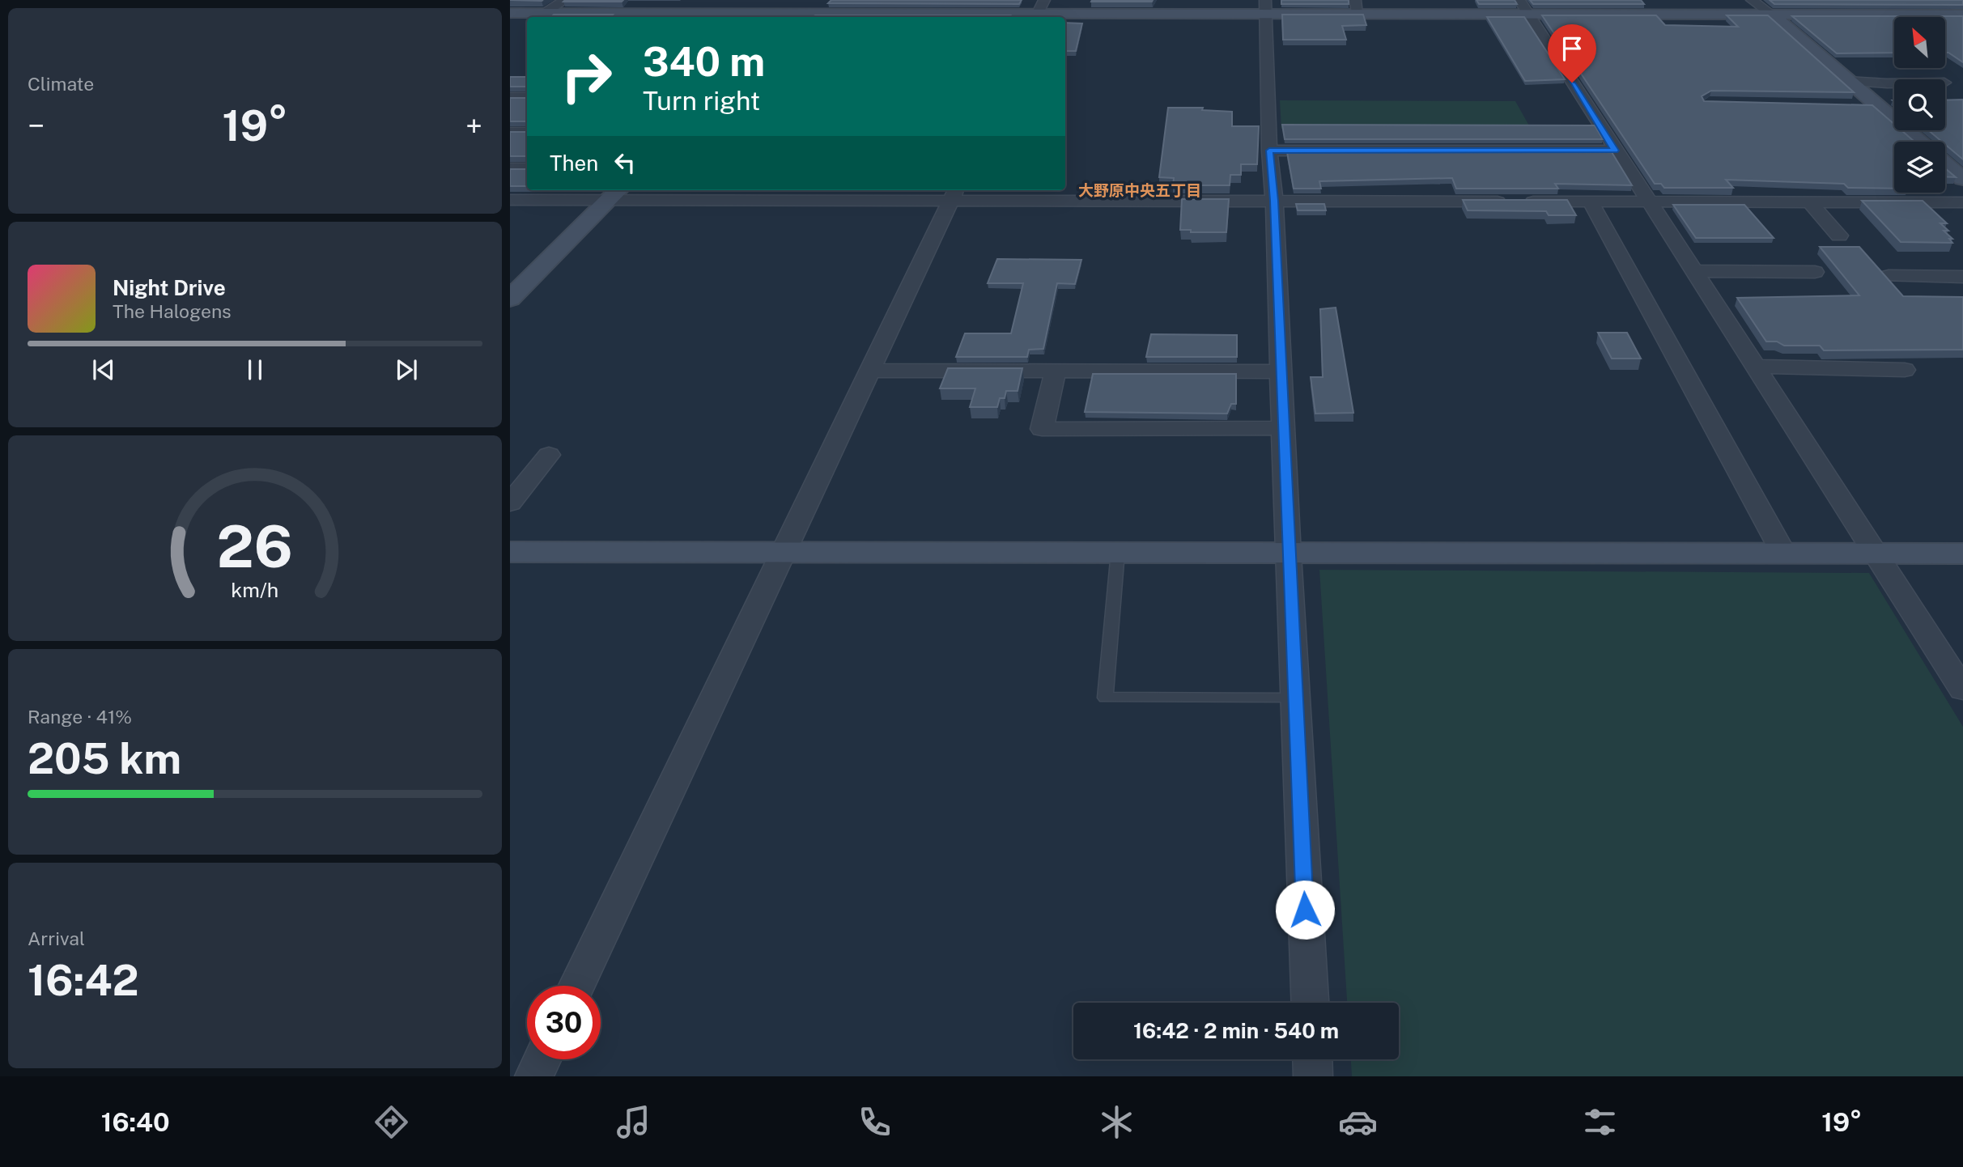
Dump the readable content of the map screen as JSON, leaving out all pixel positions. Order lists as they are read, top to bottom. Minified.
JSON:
{"districts":["大野原中央五丁目"],"north":"top left","page":{"tile":["Climate",["Range · 41%","205 km"],["Arrival","16:42"]],"turn":["340 m","Turn right"],"heat":["−","19°","+"],"then":"Then","song":["Night Drive","The Halogens"],"limit":"30","trip":"16:42 · 2 min · 540 m","tabs":["16:40","19°"],"gauge":["26","km/h"]}}
